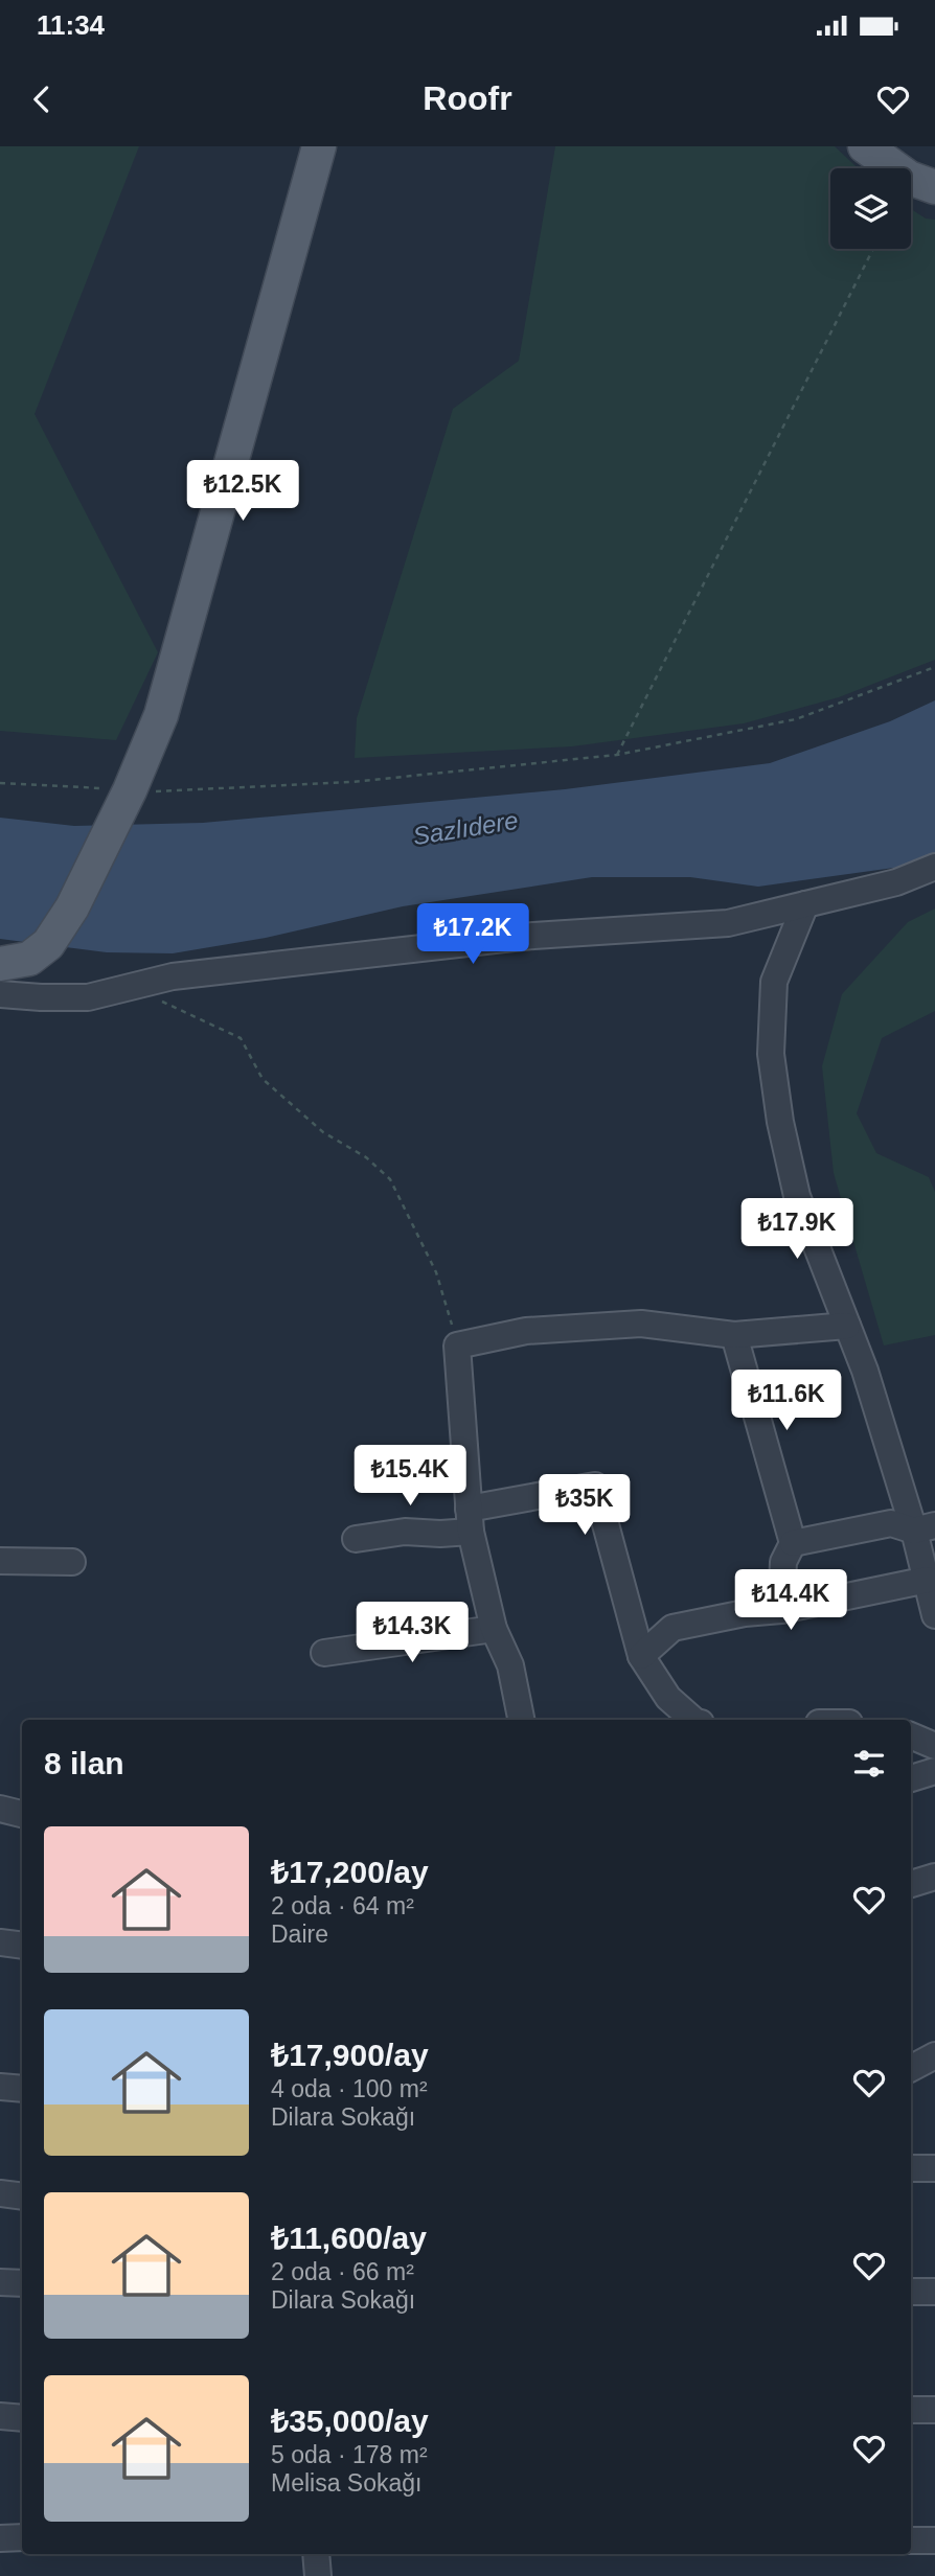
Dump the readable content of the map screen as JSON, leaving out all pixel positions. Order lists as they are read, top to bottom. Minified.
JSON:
{"water":["Sazlıdere"],"page":{"status":"11:34","header":"Roofr","price":["₺12.5K","₺17.2K","₺17.9K","₺11.6K","₺15.4K","₺35K","₺14.4K","₺14.3K"],"heading":"8 ilan","list":[{"name":"₺17,200/ay","note":"2 oda · 64 m² · Daire"},{"name":"₺17,900/ay","note":"4 oda · 100 m² · Dilara Sokağı"},{"name":"₺11,600/ay","note":"2 oda · 66 m² · Dilara Sokağı"},{"name":"₺35,000/ay","note":"5 oda · 178 m² · Melisa Sokağı"}]}}
